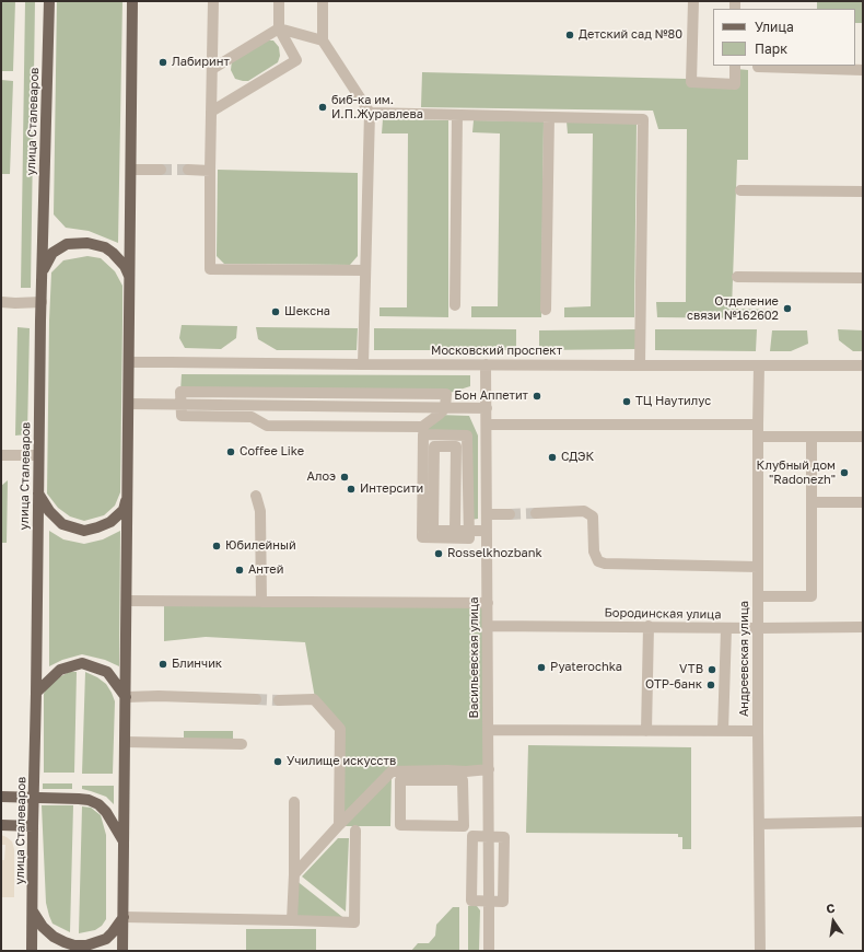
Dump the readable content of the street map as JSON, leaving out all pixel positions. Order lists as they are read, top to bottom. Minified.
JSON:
{"streets":{"main road":["улица Сталеваров"],"street":["Московский проспект","Бородинская улица","Васильевская улица","Андреевская улица"]},"crossings":[["Московский проспект","Васильевская улица"],["Московский проспект","Андреевская улица"],["Бородинская улица","Васильевская улица"],["Бородинская улица","Андреевская улица"]],"places":["Детский сад №80","Лабиринт","биб-ка им. И.П.Журавлева","Отделение связи №162602","Шексна","Бон Аппетит","ТЦ Наутилус","Coffee Like","СДЭК","Клубный дом \"Radonezh\"","Алоэ","Интерсити","Юбилейный","Rosselkhozbank","Антей","Блинчик","Pyaterochka","VTB","OTP-банк","Училище искусств"],"legend":["Улица","Парк"],"north":"top"}
